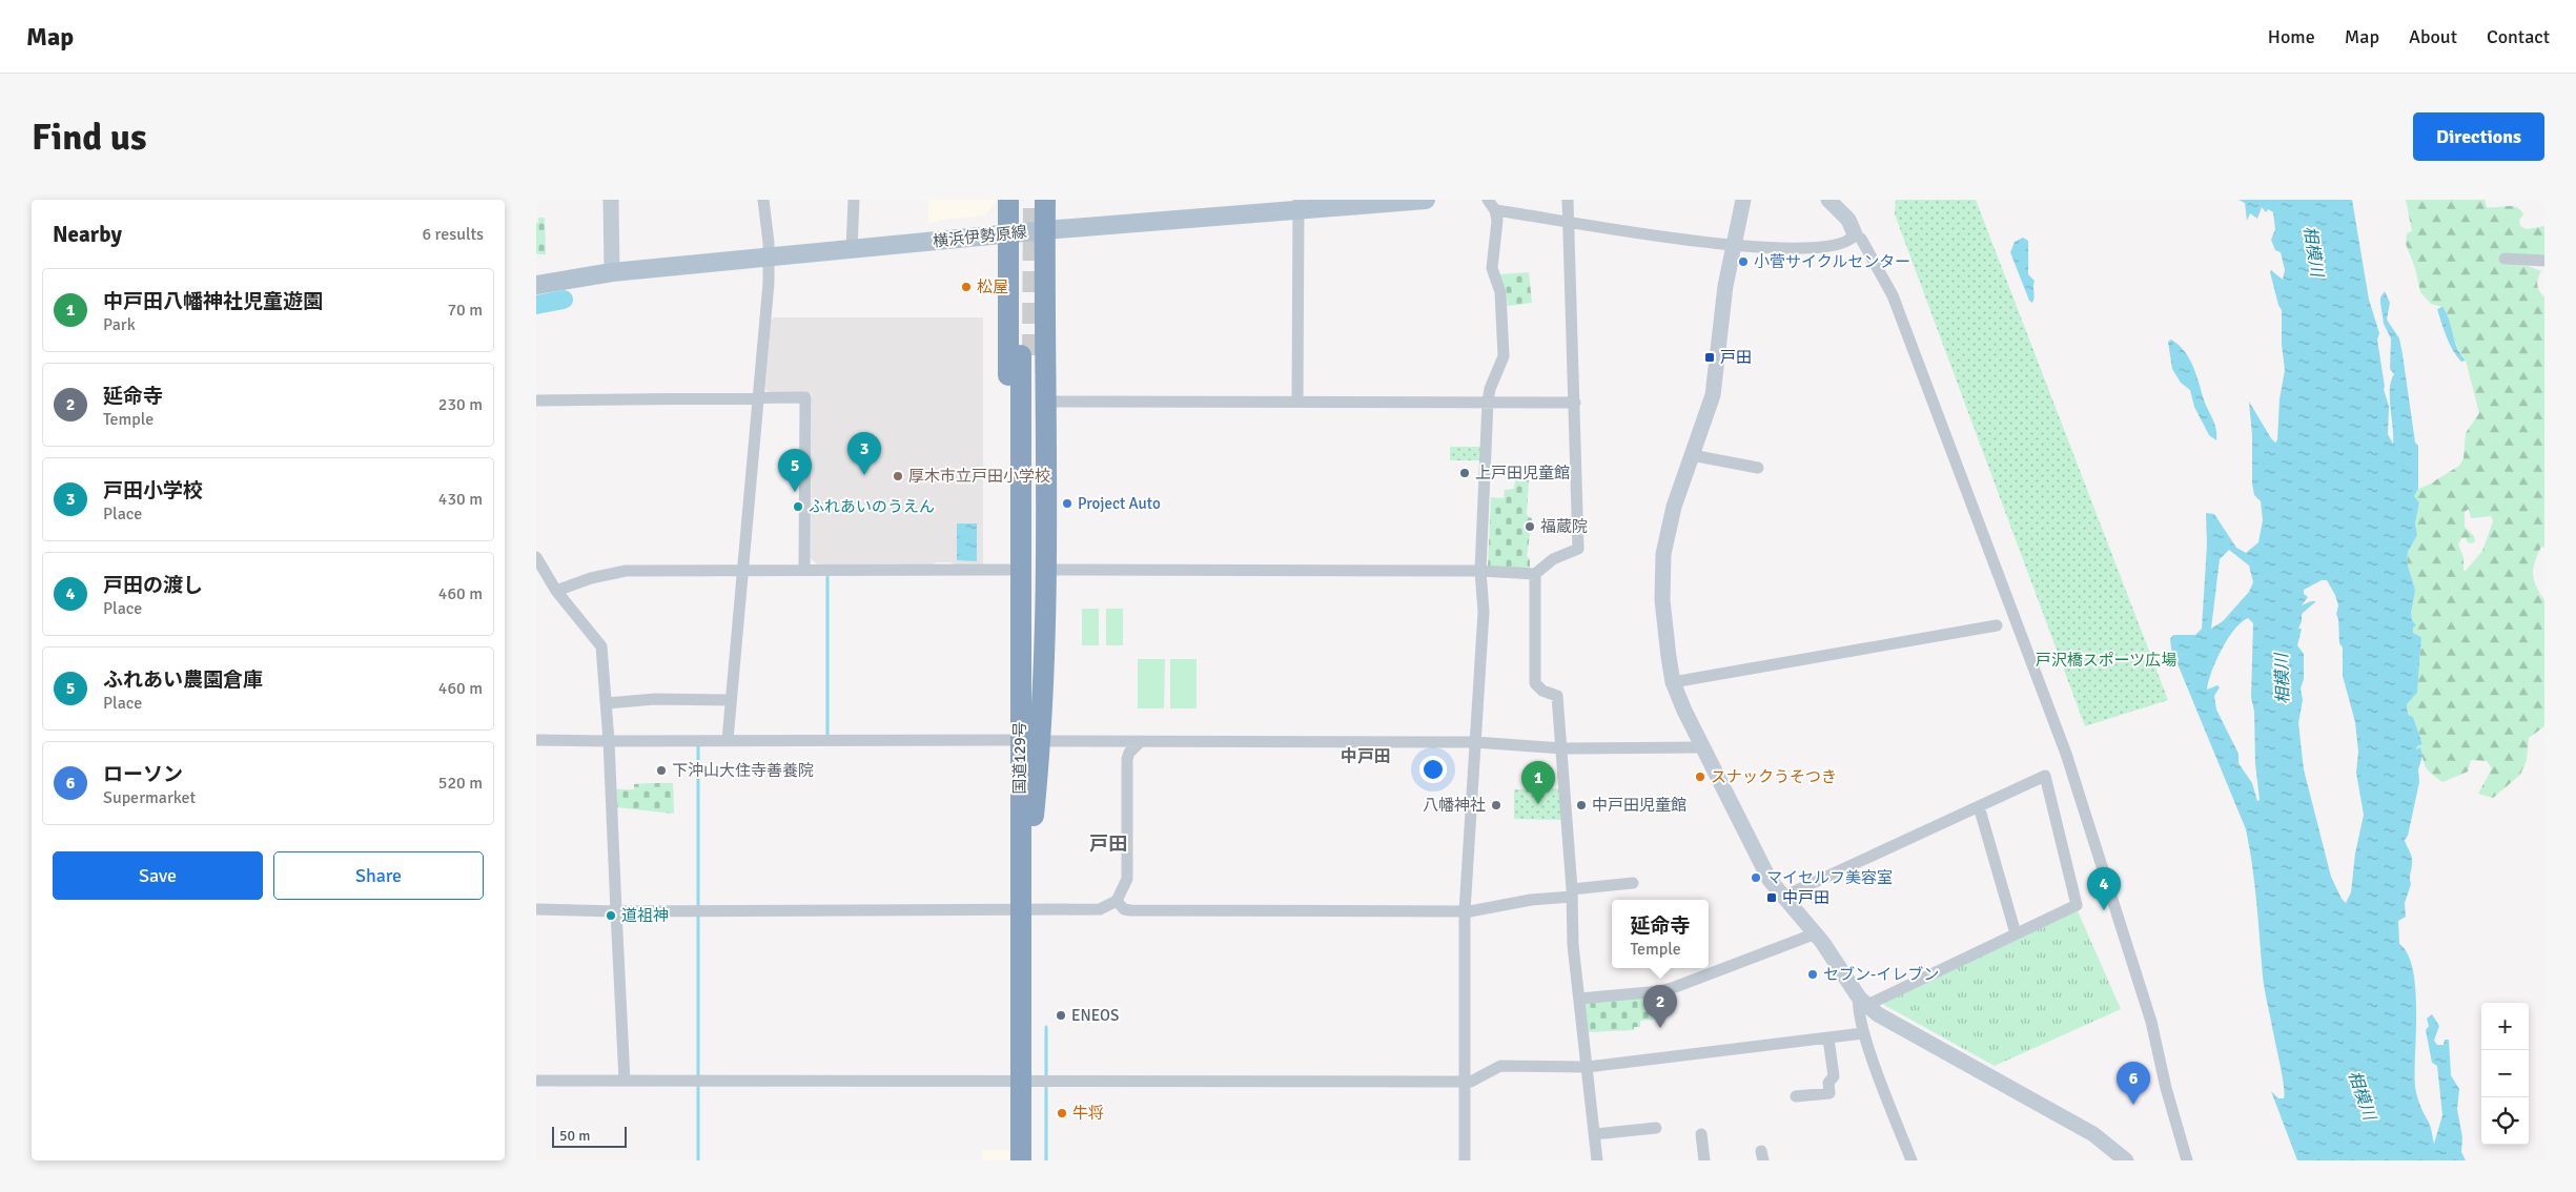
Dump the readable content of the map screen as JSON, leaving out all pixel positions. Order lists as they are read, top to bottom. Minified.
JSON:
{"streets":{"highway":["国道129号"],"main road":["横浜伊勢原線"]},"districts":["中戸田","戸田"],"water":["相模川"],"parks":["戸沢橋スポーツ広場"],"places":{"other":["小菅サイクルセンター","松屋","上戸田児童館","厚木市立戸田小学校","Project Auto","ふれあいのうえん","福蔵院","下沖山大住寺善養院","スナックうそつき","八幡神社","中戸田児童館","マイセルフ美容室","道祖神","セブン-イレブン","ENEOS","牛将"],"transit":["戸田","中戸田"]},"scale_bar":"50 m","page":{"header":"Map","nav":["Home","Map","About","Contact"],"buttons":["Directions",["Save","Share"]],"title":"Find us","heading":["Nearby","6 results"],"list":[{"mark":"1","name":"中戸田八幡神社児童遊園","note":"Park","value":"70 m"},{"mark":"2","name":"延命寺","note":"Temple","value":"230 m"},{"mark":"3","name":"戸田小学校","note":"Place","value":"430 m"},{"mark":"4","name":"戸田の渡し","note":"Place","value":"460 m"},{"mark":"5","name":"ふれあい農園倉庫","note":"Place","value":"460 m"},{"mark":"6","name":"ローソン","note":"Supermarket","value":"520 m"}],"pins":["3","5","1","4","2","6"],"popup":["延命寺","Temple"],"map_buttons":["+","−"],"scale":"50 m"}}
